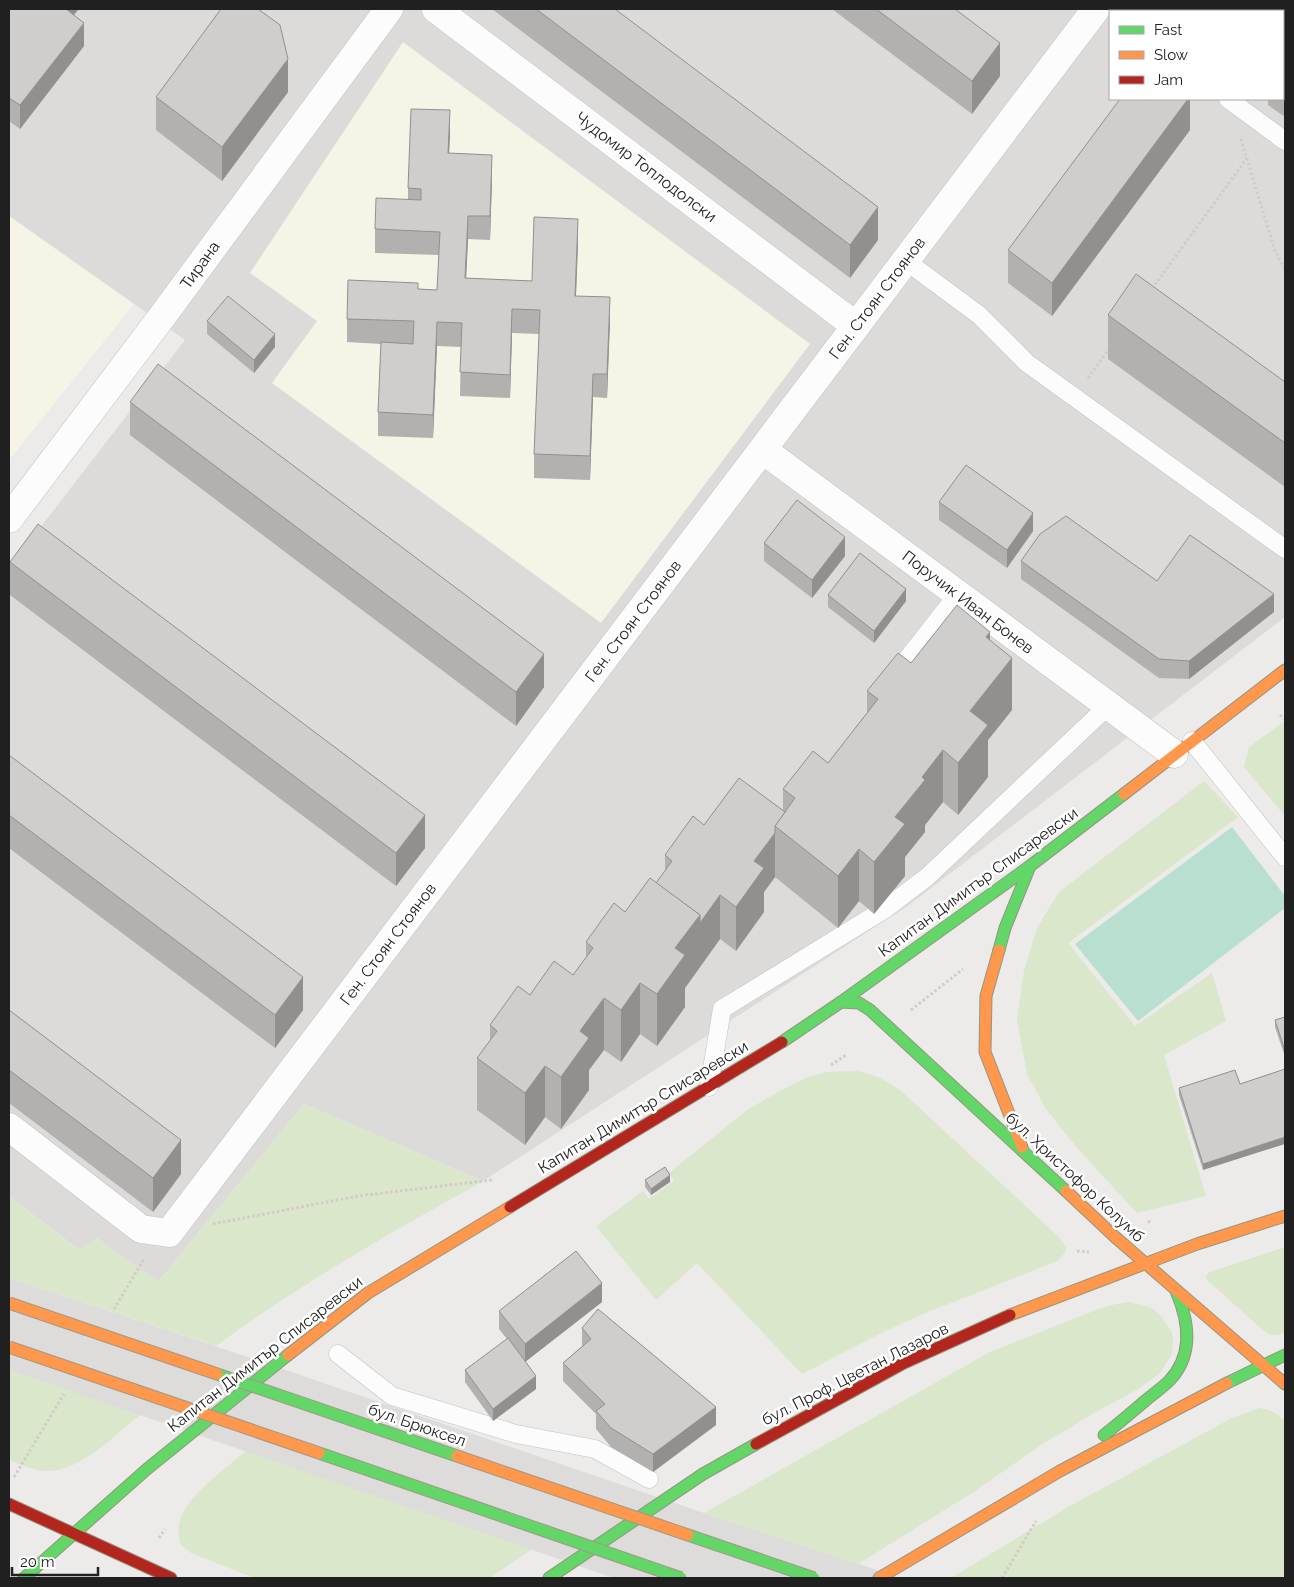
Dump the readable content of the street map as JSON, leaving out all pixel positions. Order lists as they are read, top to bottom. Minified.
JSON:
{"streets":{"main road":["Капитан Димитър Списаревски","бул. Христофор Колумб","бул. Проф. Цветан Лазаров","бул. Брюксел"],"street":["Чудомир Топлодолски","Тирана","Ген. Стоян Стоянов","Поручик Иван Бонев"]},"crossings":[["Чудомир Топлодолски","Ген. Стоян Стоянов"],["Ген. Стоян Стоянов","Поручик Иван Бонев"],["Поручик Иван Бонев","Капитан Димитър Списаревски"],["Капитан Димитър Списаревски","бул. Христофор Колумб"],["бул. Христофор Колумб","бул. Проф. Цветан Лазаров"]],"legend":["Fast","Slow","Jam"],"scale_bar":"20 m"}
